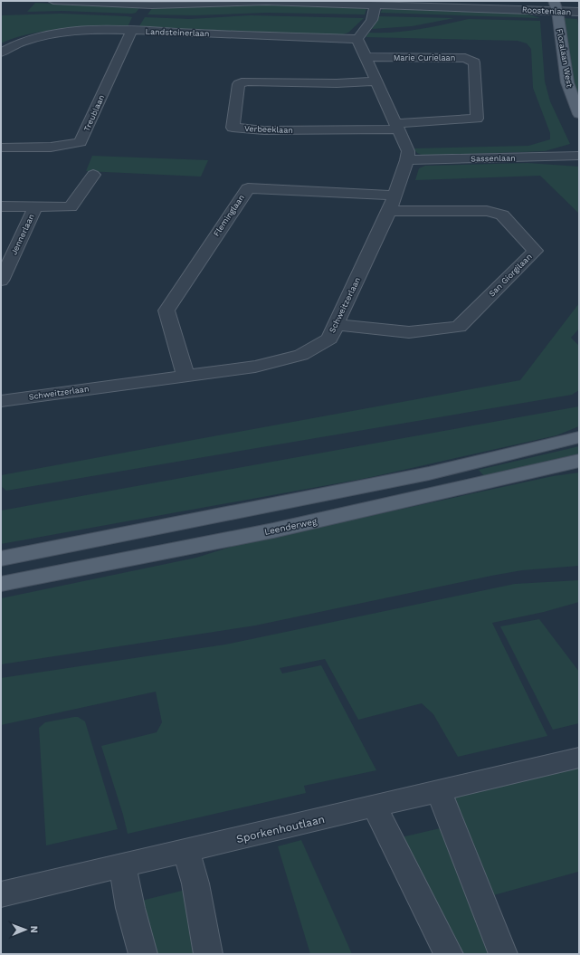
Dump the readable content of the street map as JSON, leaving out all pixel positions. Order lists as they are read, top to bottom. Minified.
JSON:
{"streets":{"main road":["Floralaan West","Leenderweg"],"street":["Roostenlaan","Landsteinerlaan","Marie Curielaan","Treublaan","Verbeeklaan","Sassenlaan","Fleminglaan","Jennerlaan","San Giorgilaan","Schweitzerlaan","Sporkenhoutlaan"]},"crossings":[["Roostenlaan","Floralaan West"],["Landsteinerlaan","Treublaan"],["Landsteinerlaan","Schweitzerlaan"],["Marie Curielaan","Verbeeklaan"],["Marie Curielaan","Schweitzerlaan"],["Verbeeklaan","Schweitzerlaan"],["Sassenlaan","Schweitzerlaan"],["Fleminglaan","Schweitzerlaan"],["San Giorgilaan","Schweitzerlaan"]],"north":"right"}
